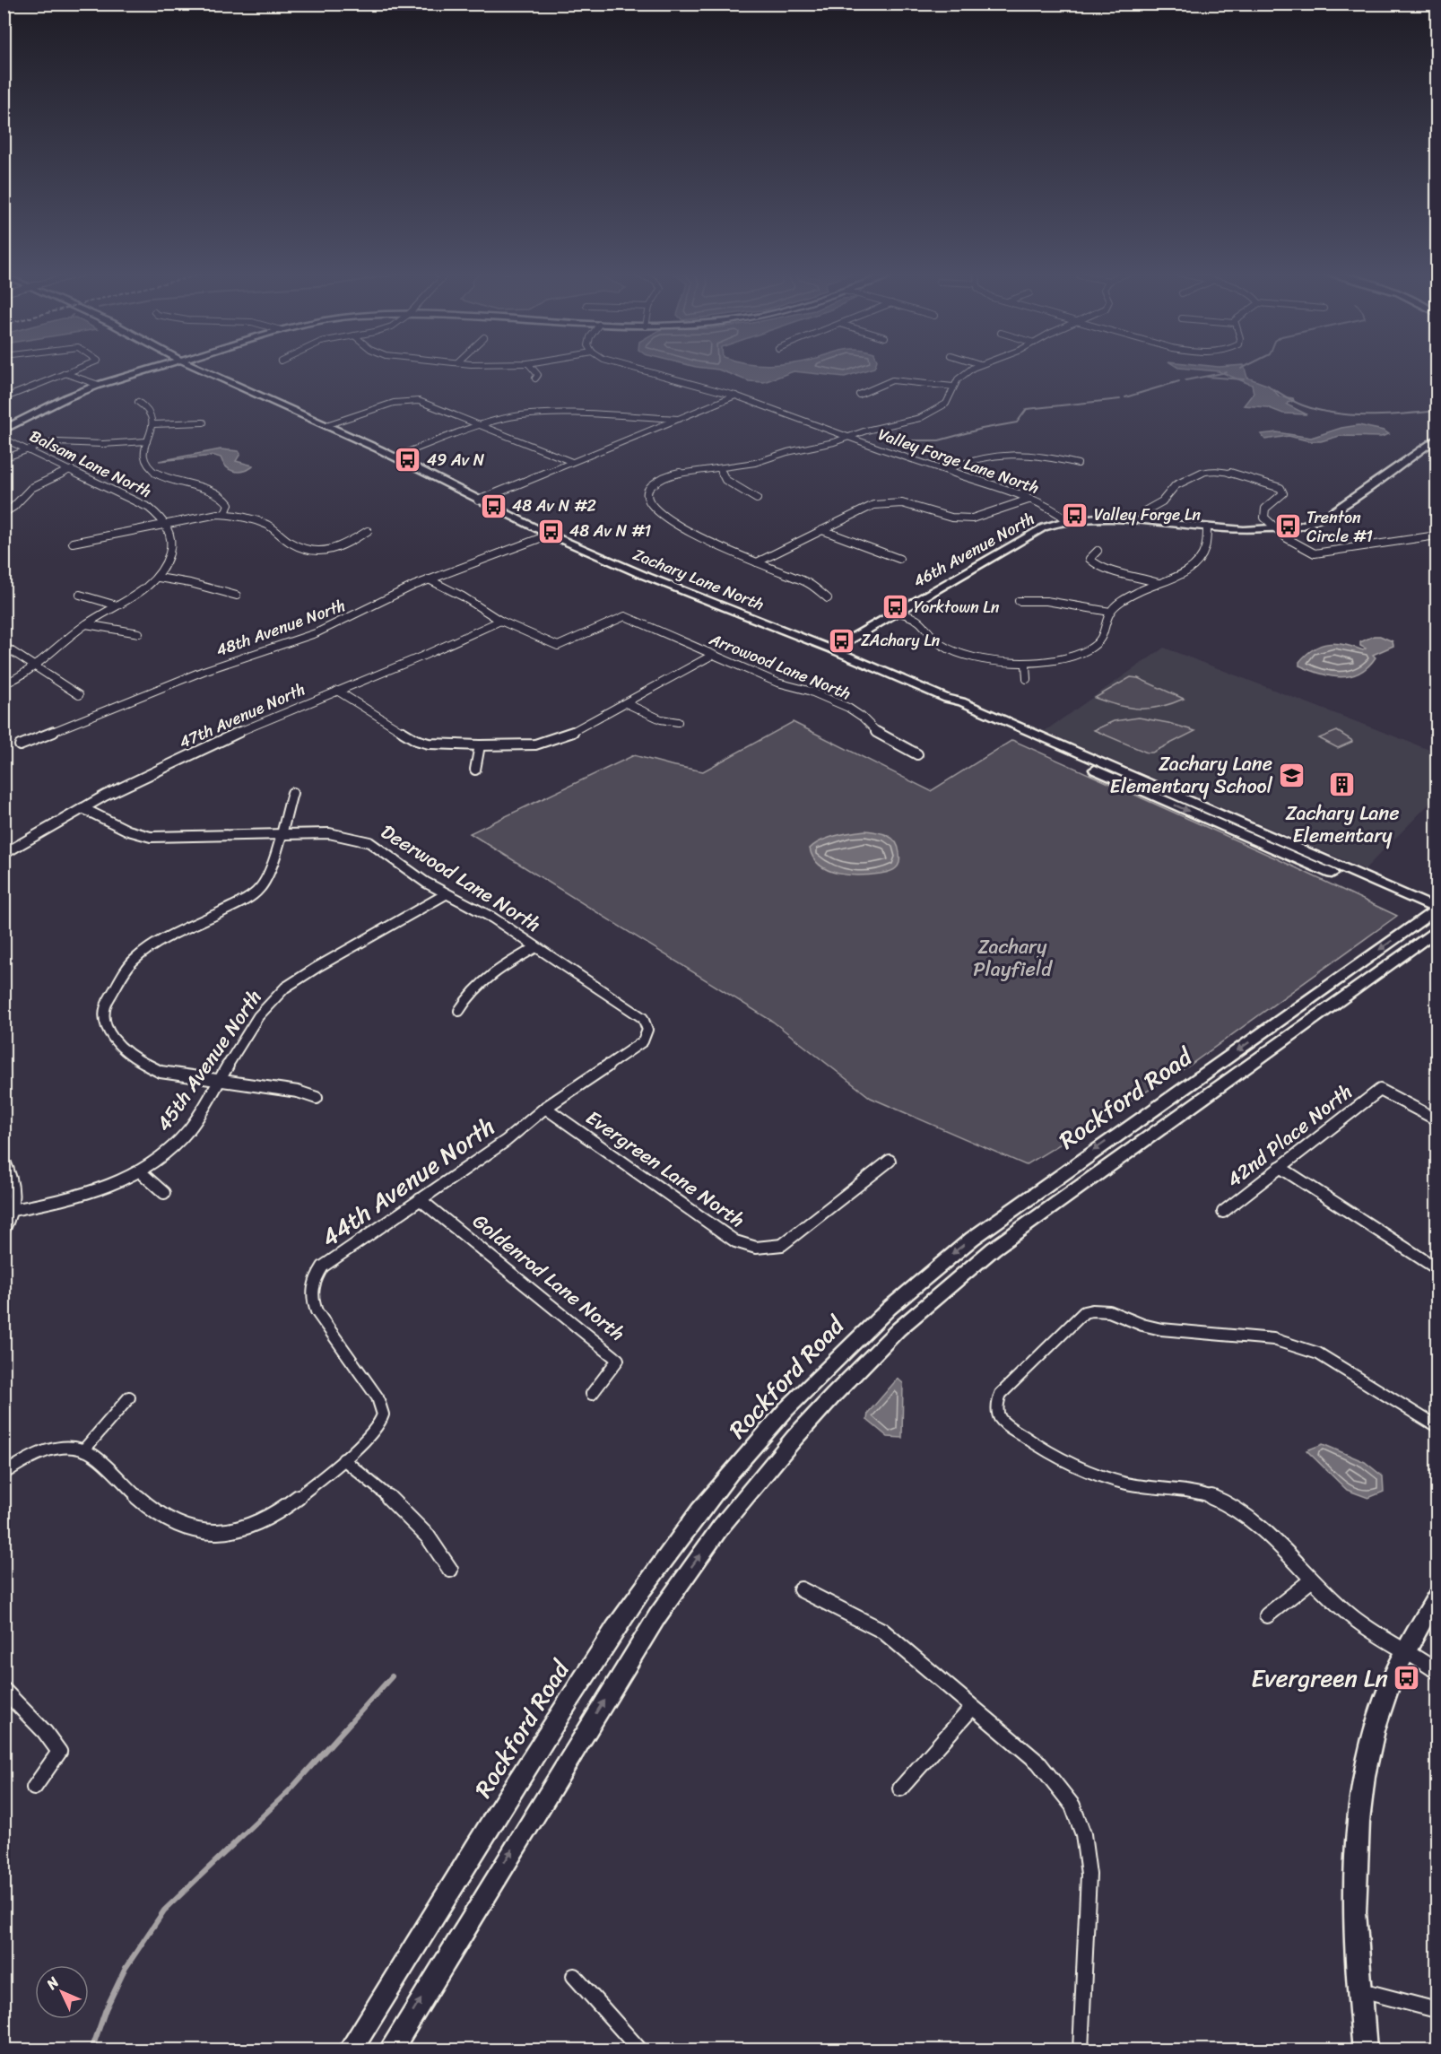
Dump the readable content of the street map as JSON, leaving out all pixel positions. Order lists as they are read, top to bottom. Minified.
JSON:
{"streets":{"street":["Valley Forge Lane North","Balsam Lane North","46th Avenue North","Zachary Lane North","48th Avenue North","Arrowood Lane North","47th Avenue North","Deerwood Lane North","45th Avenue North","Rockford Road","42nd Place North","Evergreen Lane North","44th Avenue North","Goldenrod Lane North"]},"crossings":[["Valley Forge Lane North","46th Avenue North"],["46th Avenue North","Zachary Lane North"],["Zachary Lane North","48th Avenue North"],["Zachary Lane North","Rockford Road"],["Arrowood Lane North","47th Avenue North"],["47th Avenue North","Deerwood Lane North"],["Deerwood Lane North","45th Avenue North"],["Deerwood Lane North","44th Avenue North"],["Evergreen Lane North","44th Avenue North"],["44th Avenue North","Goldenrod Lane North"]],"parks":["Zachary Playfield"],"places":{"bus stop":["49 Av N","48 Av N #2","Valley Forge Ln","Trenton Circle #1","48 Av N #1","Yorktown Ln","ZAchary Ln","Evergreen Ln"],"school or university":["Zachary Lane Elementary School"],"building":["Zachary Lane Elementary"]},"north":"top left"}
